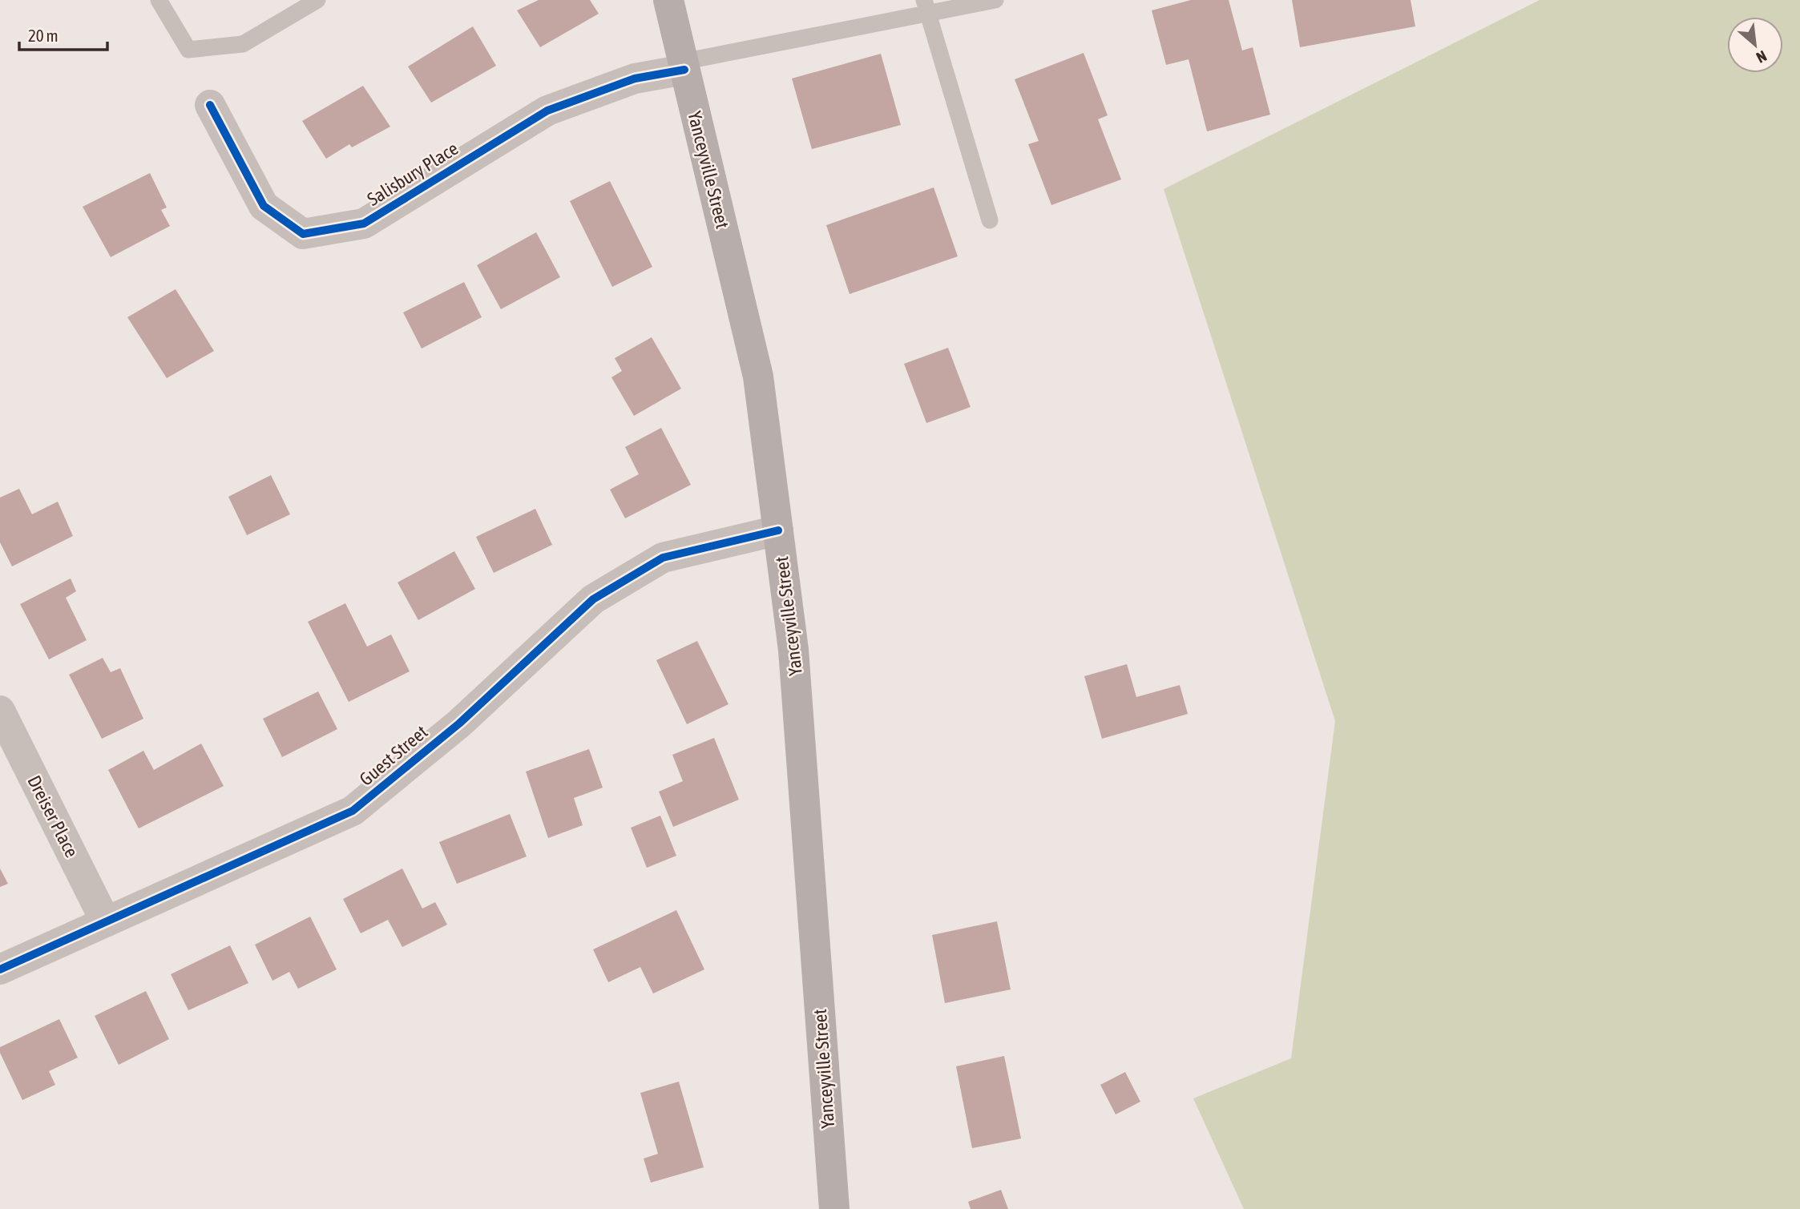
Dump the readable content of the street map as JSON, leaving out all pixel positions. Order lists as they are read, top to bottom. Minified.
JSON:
{"streets":{"main road":["Yanceyville Street"],"street":["Salisbury Place","Guest Street","Dreiser Place"]},"crossings":[["Yanceyville Street","Salisbury Place"],["Yanceyville Street","Guest Street"],["Guest Street","Dreiser Place"]],"scale_bar":"20 m","north":"bottom right"}
